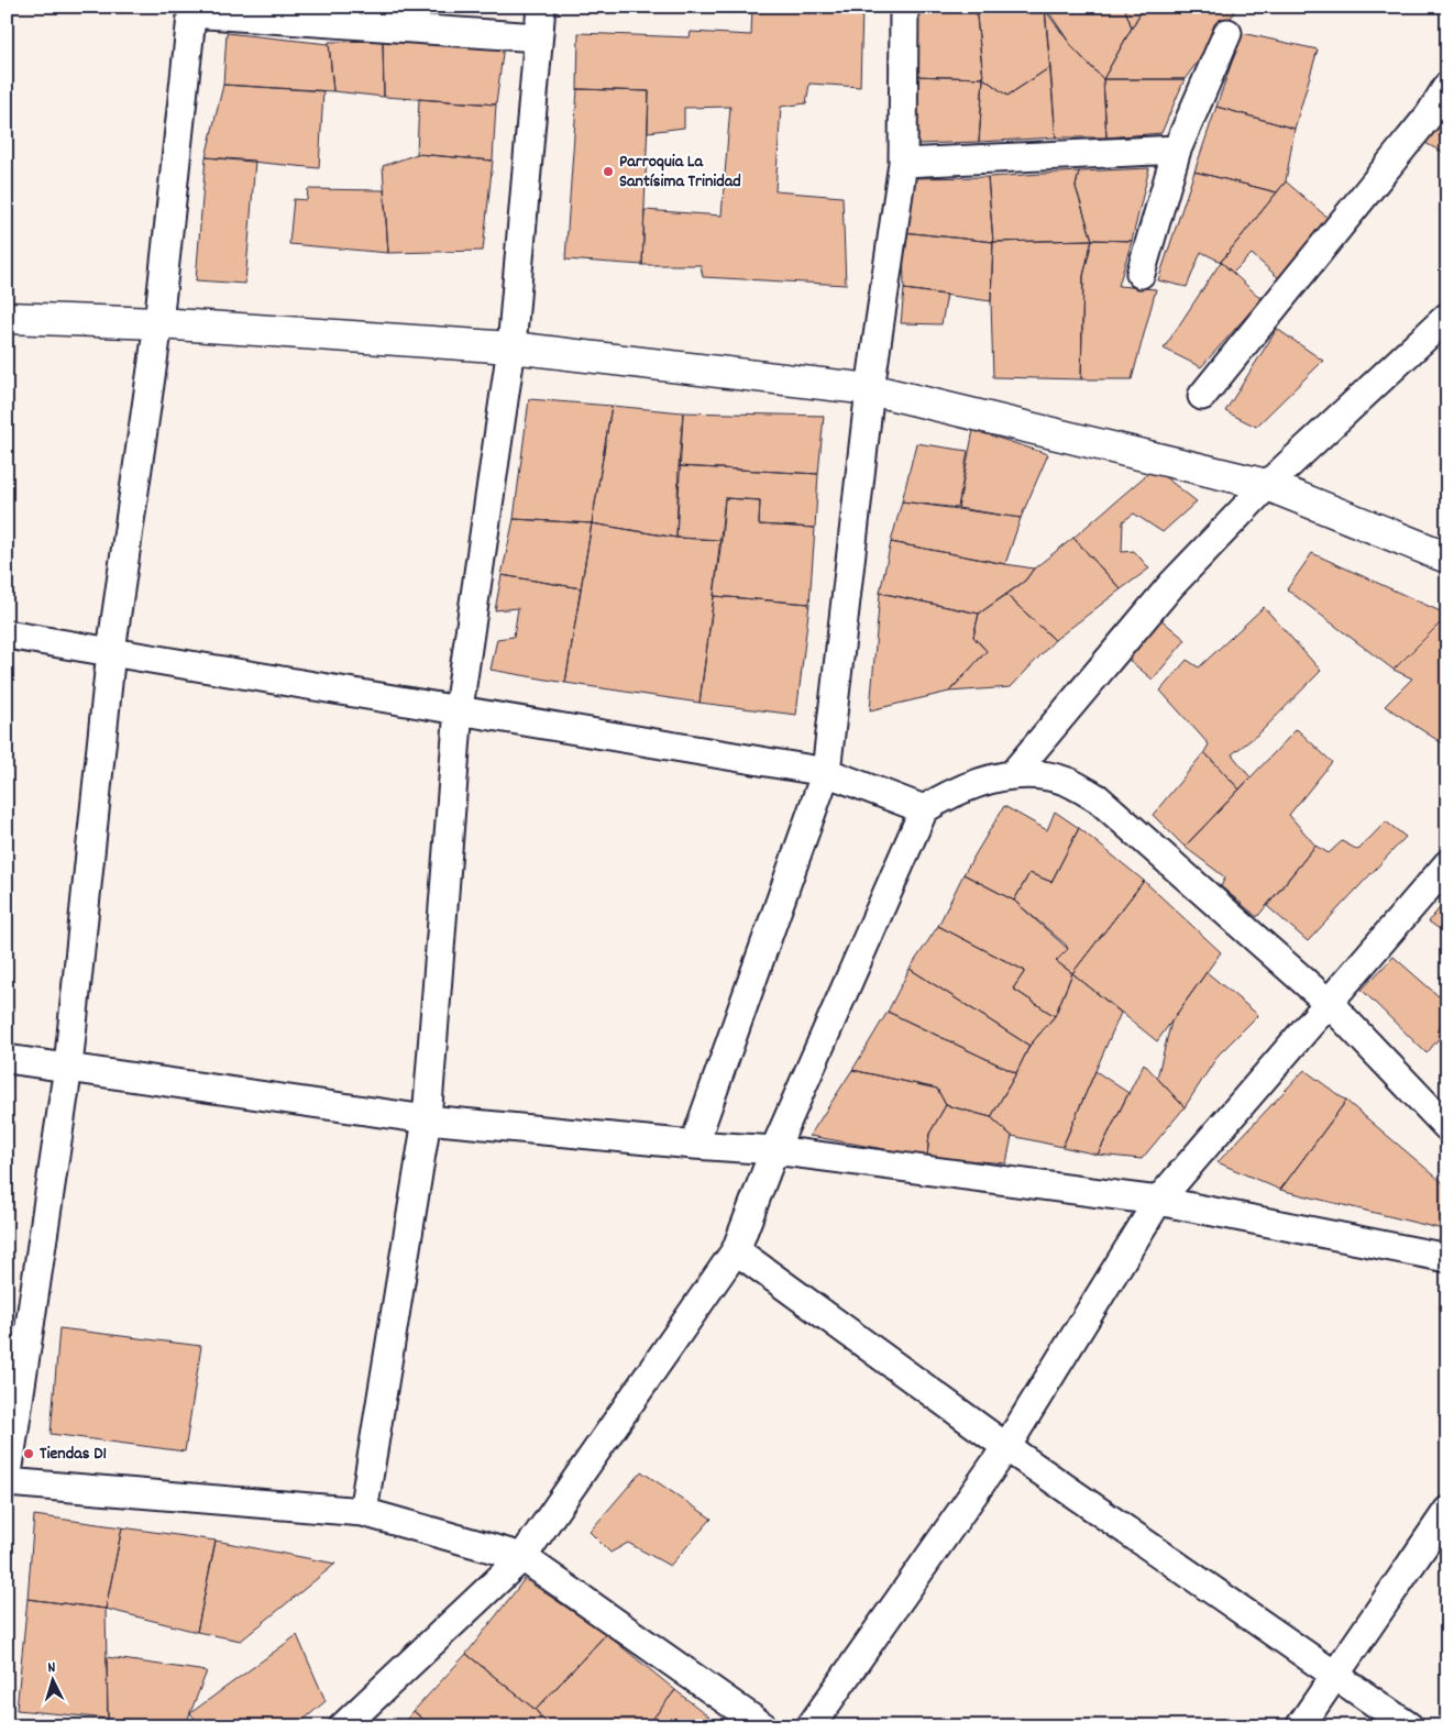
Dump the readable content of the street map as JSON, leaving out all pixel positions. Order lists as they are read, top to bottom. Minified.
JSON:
{"places":["Parroquia La Santísima Trinidad","Tiendas D1"],"north":"top"}
